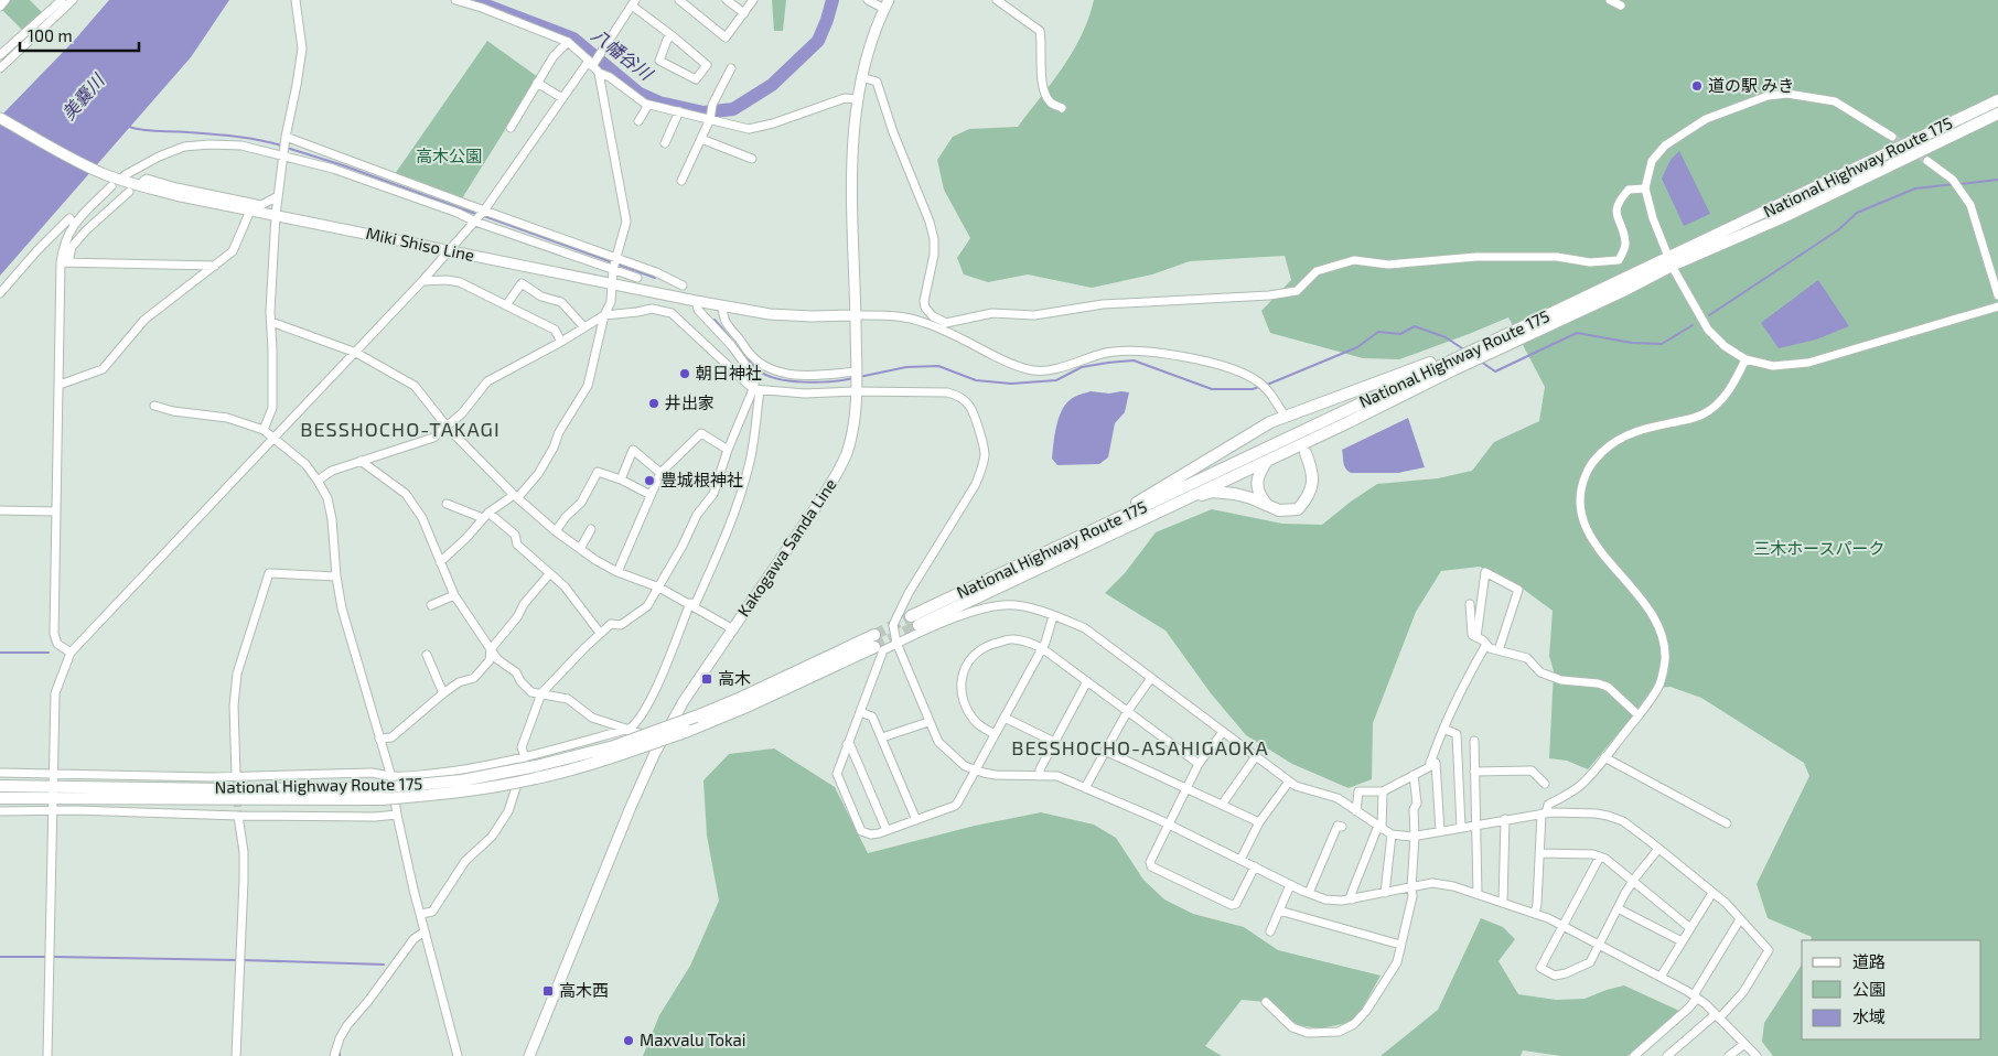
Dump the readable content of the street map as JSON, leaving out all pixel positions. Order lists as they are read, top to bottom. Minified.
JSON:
{"streets":{"highway":["National Highway Route 175"],"main road":["Miki Shiso Line","Kakogawa Sanda Line"]},"crossings":[["Miki Shiso Line","Kakogawa Sanda Line"]],"districts":["BESSHOCHO-TAKAGI","BESSHOCHO-ASAHIGAOKA"],"water":["八幡谷川","美嚢川"],"parks":["高木公園","三木ホースパーク"],"places":{"other":["道の駅 みき","朝日神社","井出家","豊城根神社","Maxvalu Tokai"],"transit":["高木","高木西"]},"legend":["道路","公園","水域"],"scale_bar":"100 m"}
